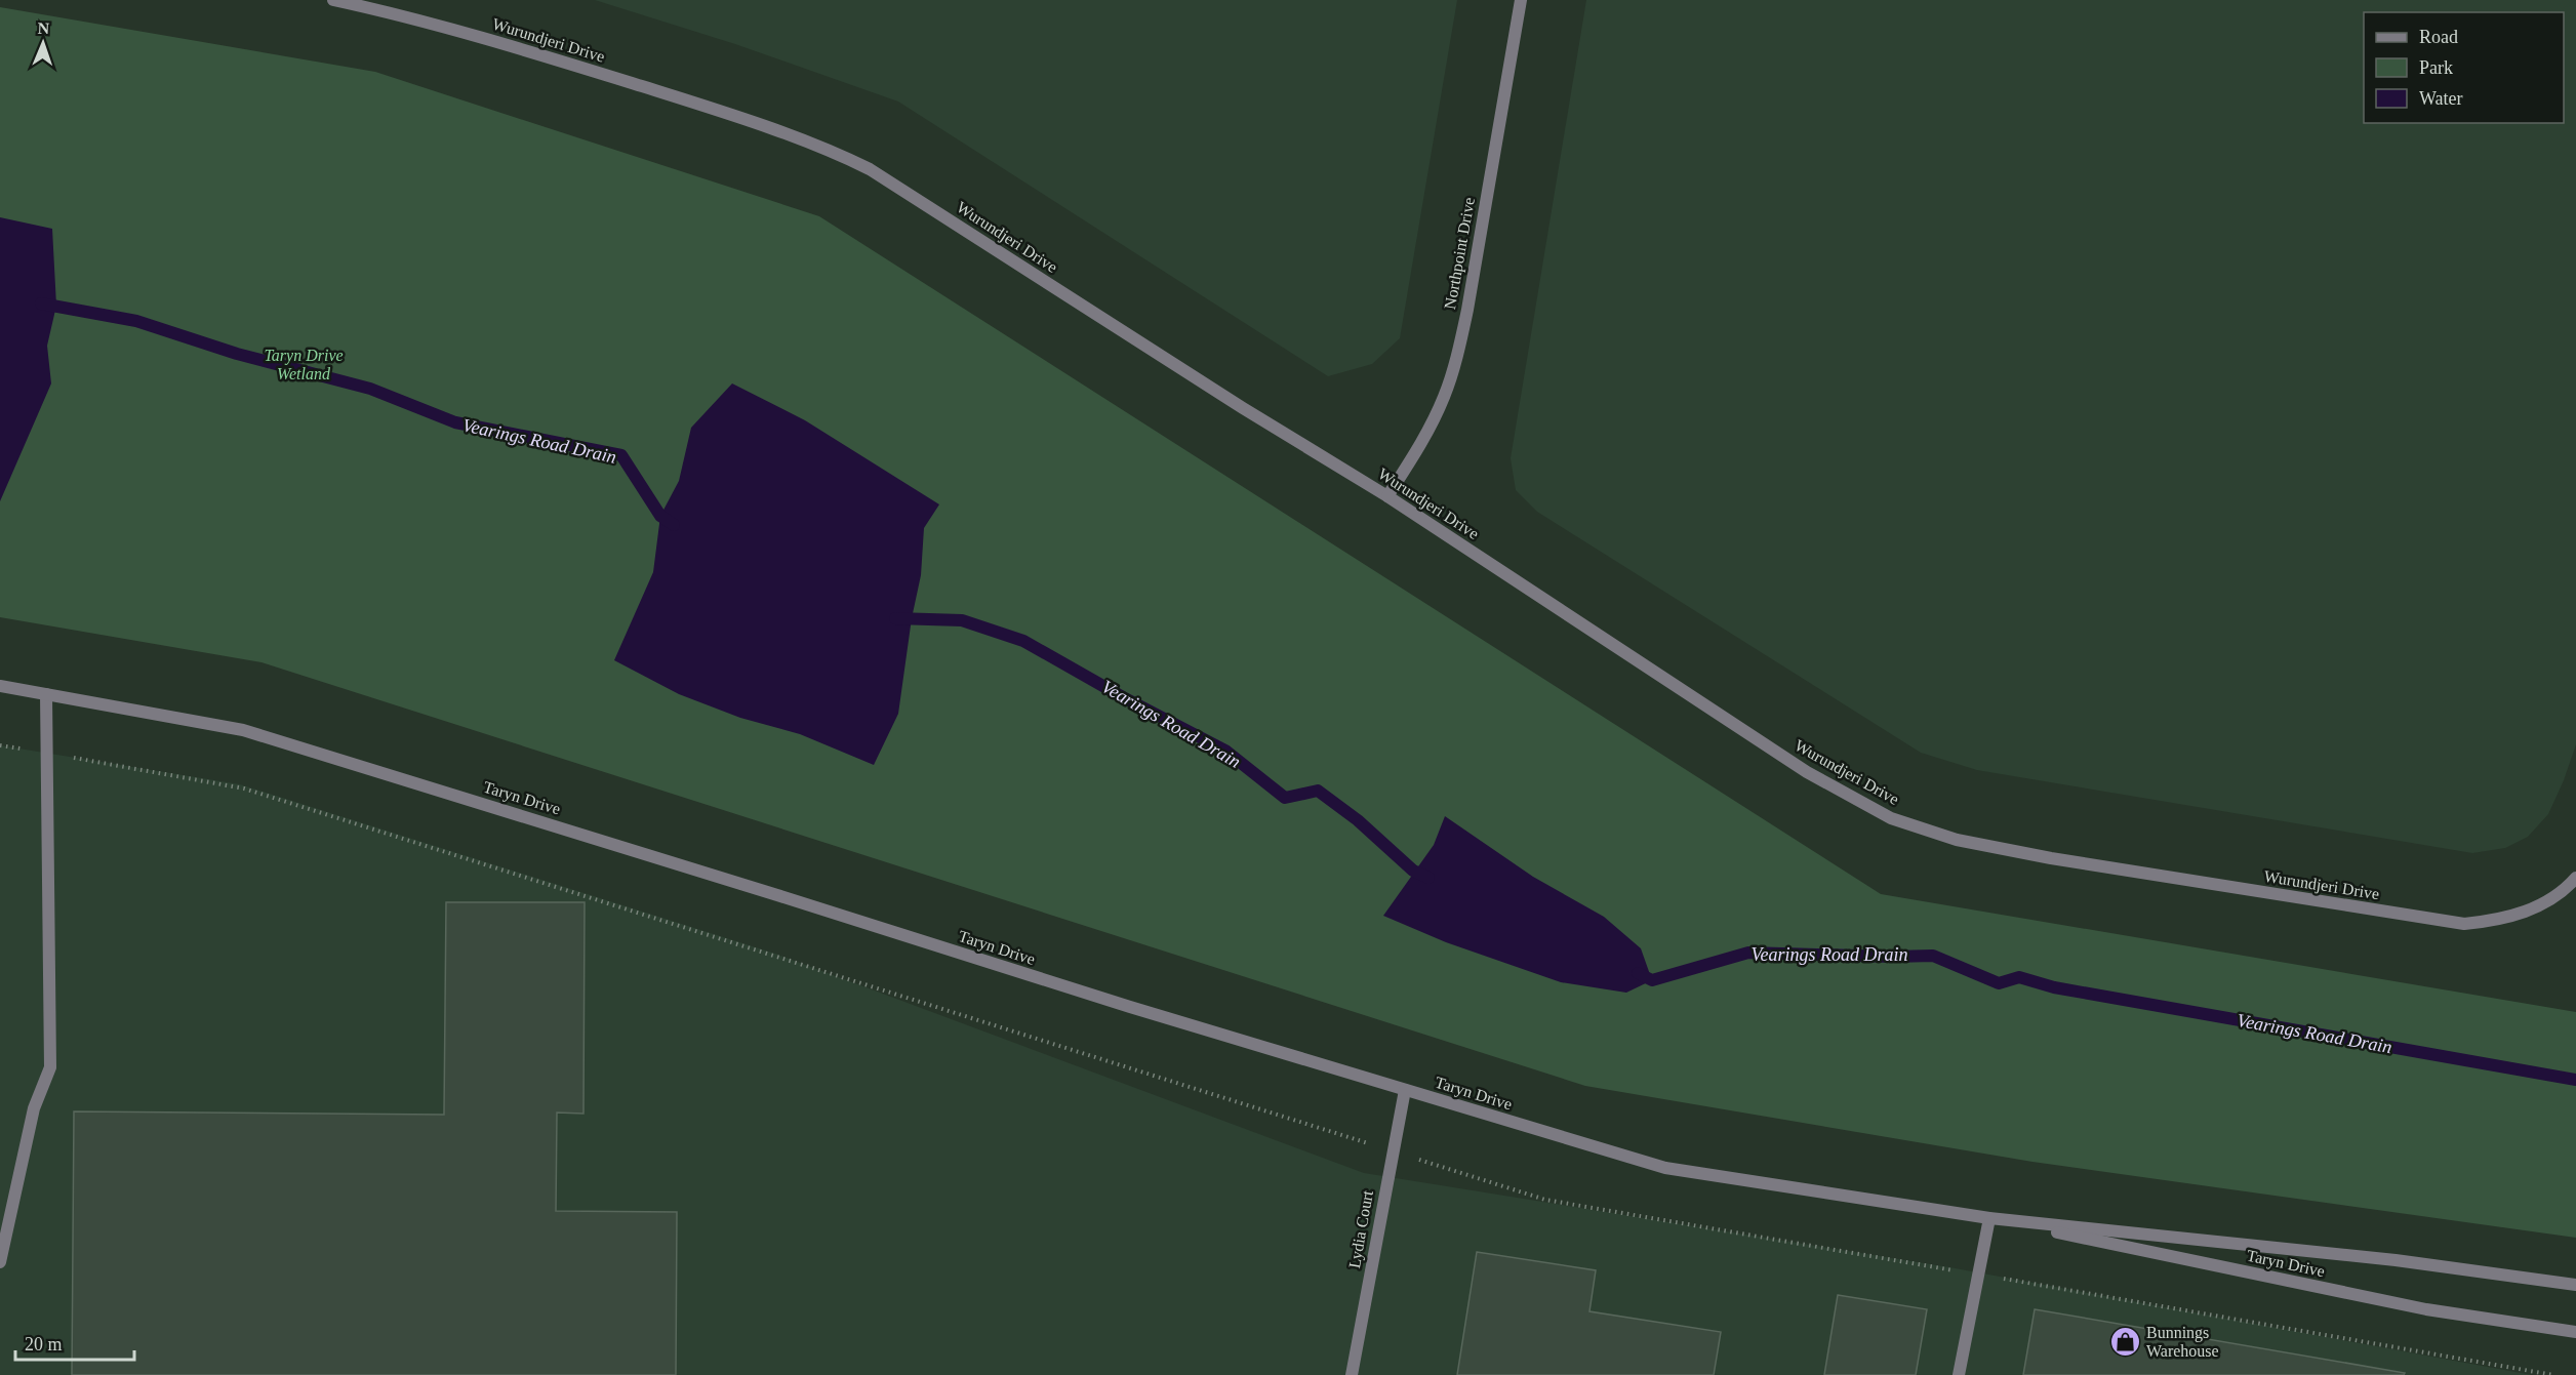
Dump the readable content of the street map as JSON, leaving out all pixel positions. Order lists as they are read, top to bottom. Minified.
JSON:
{"streets":{"street":["Wurundjeri Drive","Northpoint Drive","Taryn Drive","Lydia Court"]},"crossings":[["Wurundjeri Drive","Northpoint Drive"],["Taryn Drive","Lydia Court"]],"water":["Vearings Road Drain"],"parks":["Taryn Drive Wetland"],"places":{"shop":["Bunnings Warehouse"]},"legend":["Road","Park","Water"],"scale_bar":"20 m","north":"top"}
